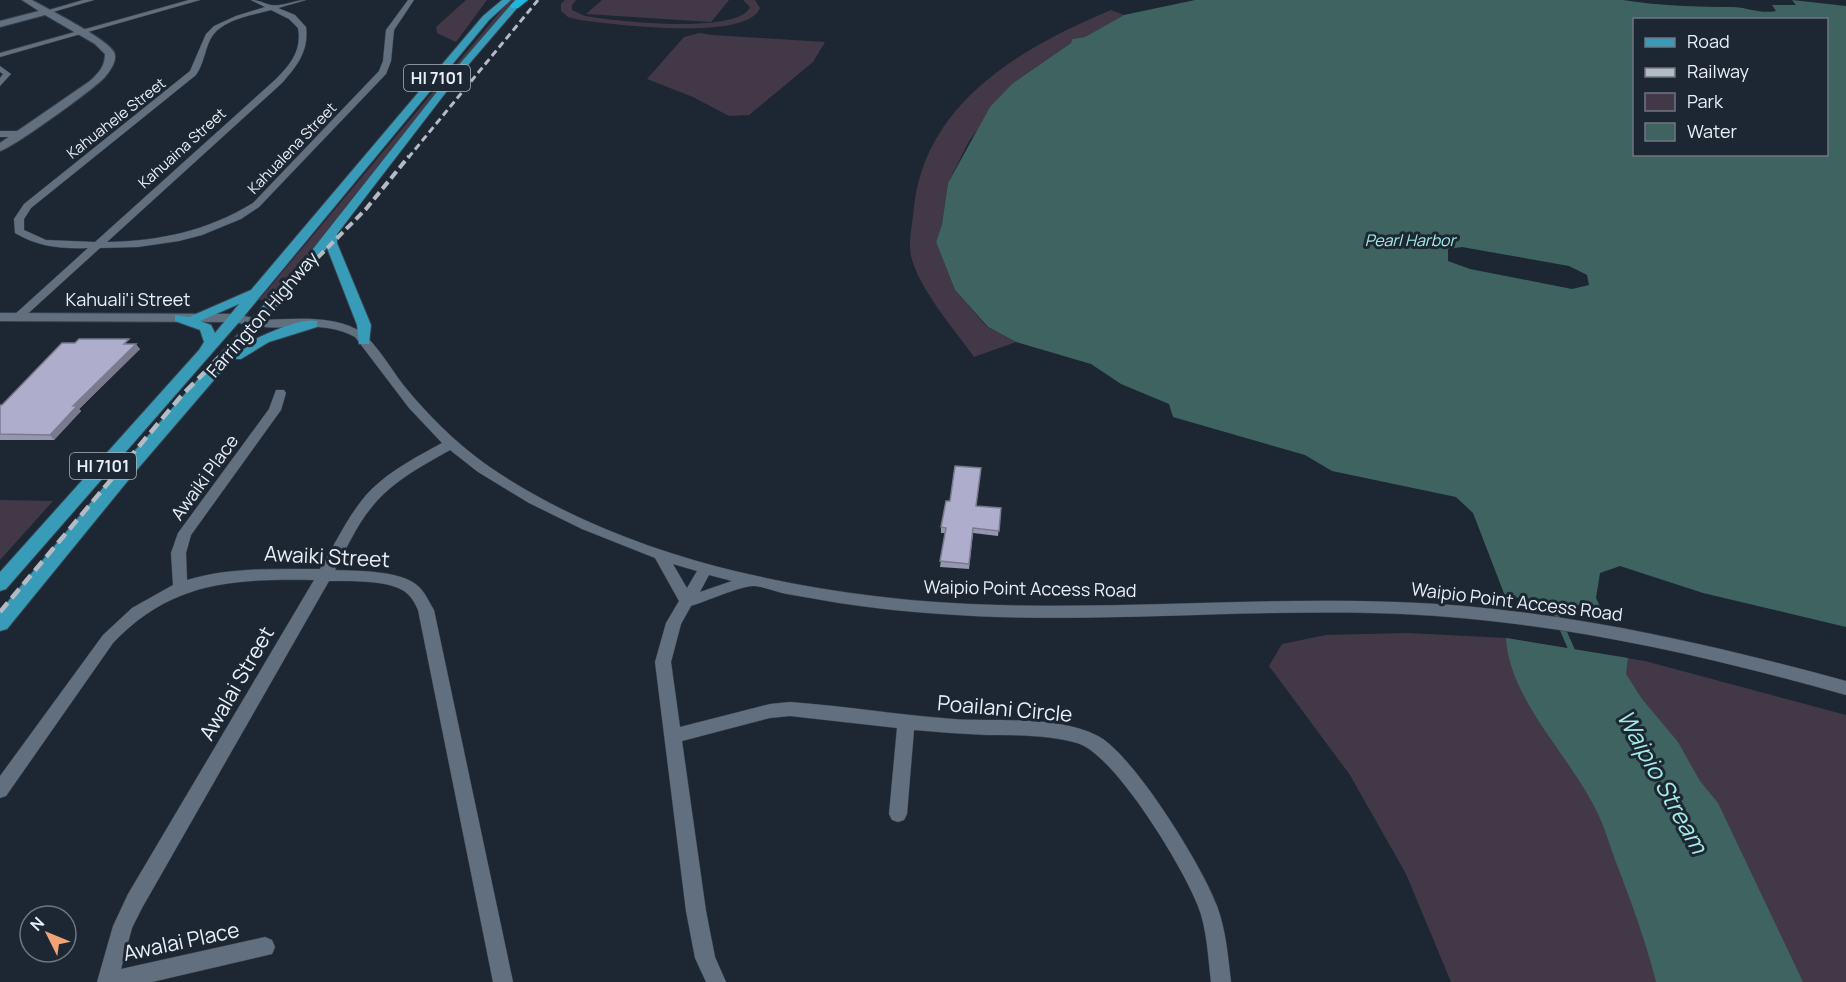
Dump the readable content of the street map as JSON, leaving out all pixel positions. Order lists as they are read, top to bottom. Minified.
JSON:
{"streets":{"main road":["HI 7101","Farrington Highway"],"street":["Kahuahele Street","Kahuaina Street","Kahualena Street","Kahuali'i Street","Awaiki Place","Awaiki Street","Waipio Point Access Road","Awalai Street","Poailani Circle","Awalai Place"]},"crossings":[["Kahuahele Street","Kahuaina Street"],["Kahuahele Street","Kahualena Street"],["Kahuaina Street","Kahualena Street"],["Kahuaina Street","Kahuali'i Street"],["Kahuali'i Street","Farrington Highway"],["Kahuali'i Street","Waipio Point Access Road"],["Farrington Highway","Waipio Point Access Road"],["Awaiki Place","Awaiki Street"],["Awaiki Street","Awalai Street"],["Waipio Point Access Road","Awalai Street"],["Awalai Street","Awalai Place"]],"water":["Pearl Harbor","Waipio Stream"],"legend":["Road","Railway","Park","Water"],"north":"top left"}
